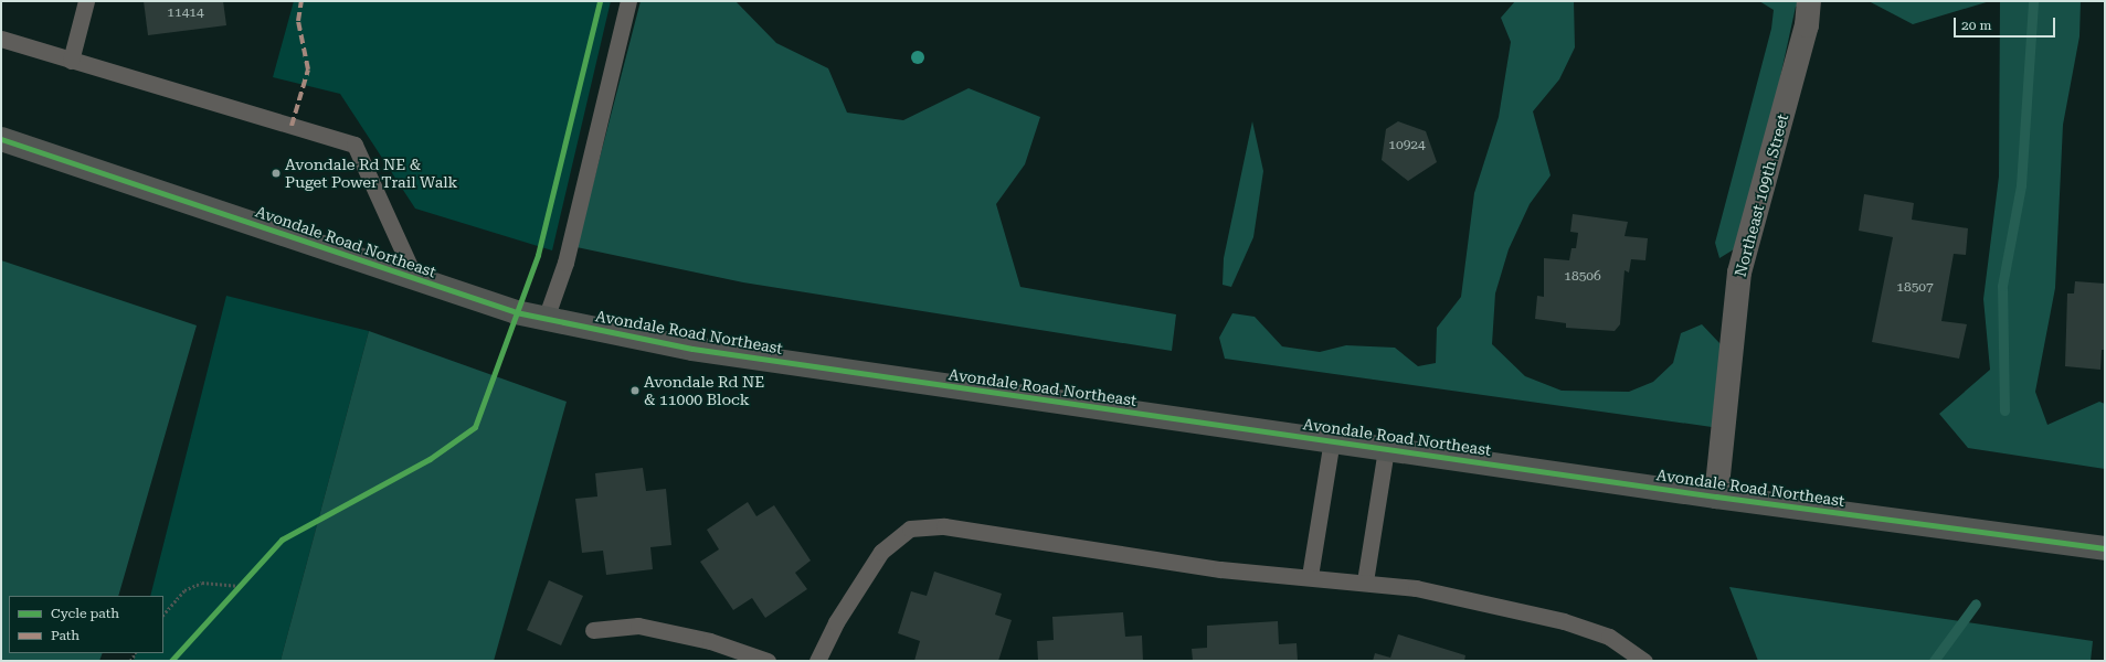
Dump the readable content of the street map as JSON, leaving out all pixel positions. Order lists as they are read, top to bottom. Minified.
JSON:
{"streets":{"main road":["Avondale Road Northeast"],"street":["Northeast 109th Street"]},"crossings":[["Northeast 109th Street","Avondale Road Northeast"]],"places":["Avondale Rd NE & Puget Power Trail Walk","Avondale Rd NE & 11000 Block"],"house_numbers":["11414","10924","18506","18507"],"legend":["Cycle path","Path"],"scale_bar":"20 m"}
